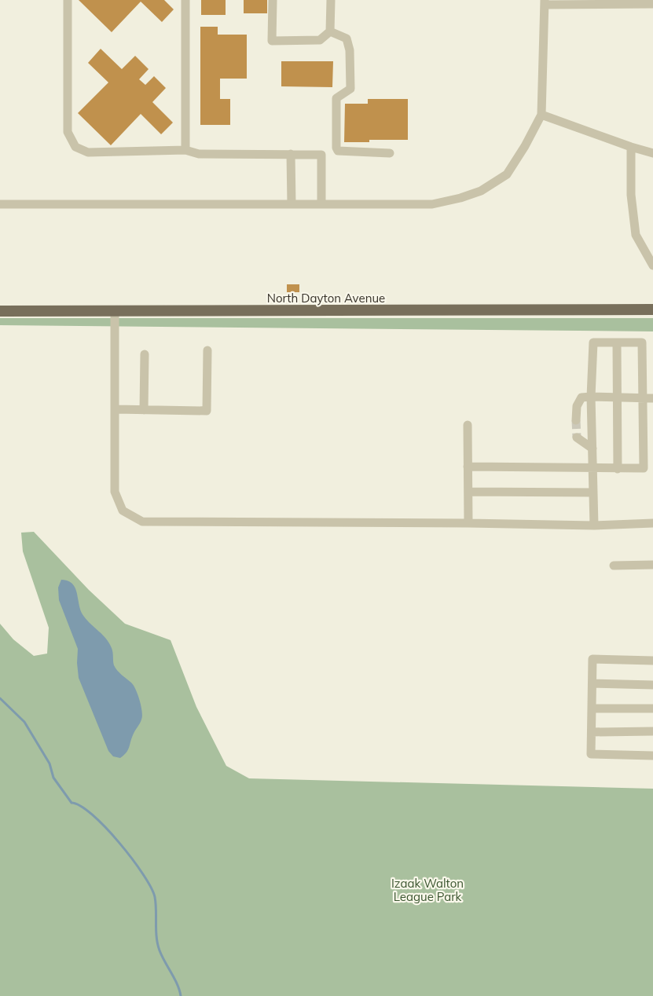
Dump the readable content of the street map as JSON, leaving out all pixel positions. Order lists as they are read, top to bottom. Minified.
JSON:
{"streets":{"main road":["North Dayton Avenue"]},"parks":["Izaak Walton League Park"]}
